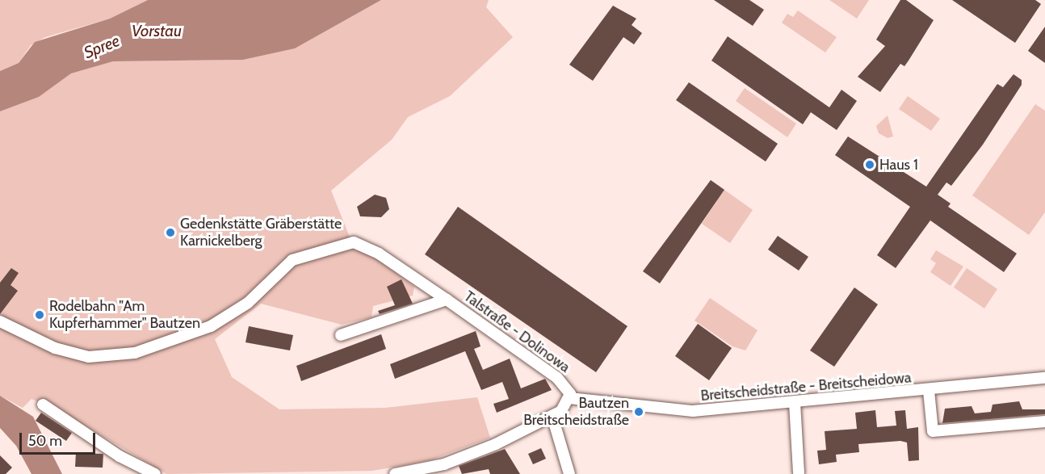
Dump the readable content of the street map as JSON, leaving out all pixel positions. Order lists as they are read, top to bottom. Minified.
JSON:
{"streets":{"street":["Talstraße - Dolinowa","Breitscheidstraße - Breitscheidowa"]},"crossings":[["Talstraße - Dolinowa","Breitscheidstraße - Breitscheidowa"]],"water":["Vorstau","Spree"],"places":["Haus 1","Gedenkstätte Gräberstätte Karnickelberg","Rodelbahn \"Am Kupferhammer\" Bautzen","Bautzen Breitscheidstraße"],"scale_bar":"50 m"}
